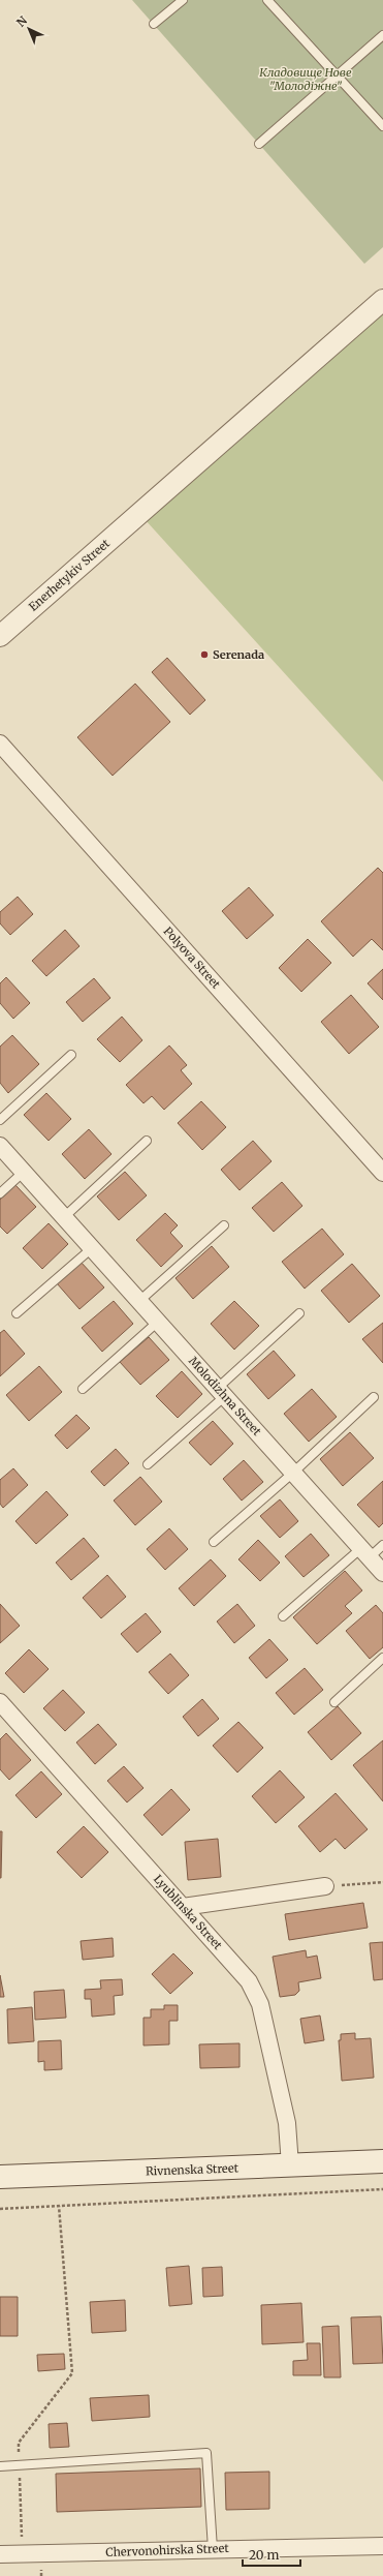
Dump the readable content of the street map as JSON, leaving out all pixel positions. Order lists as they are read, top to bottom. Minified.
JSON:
{"streets":{"main road":["Rivnenska Street"],"street":["Enerhetykiv Street","Polyova Street","Molodizhna Street","Lyublinska Street","Chervonohirska Street"]},"crossings":[["Lyublinska Street","Rivnenska Street"]],"parks":["Кладовище Нове \"Молодіжне\""],"places":["Serenada"],"scale_bar":"20 m","north":"top left"}
